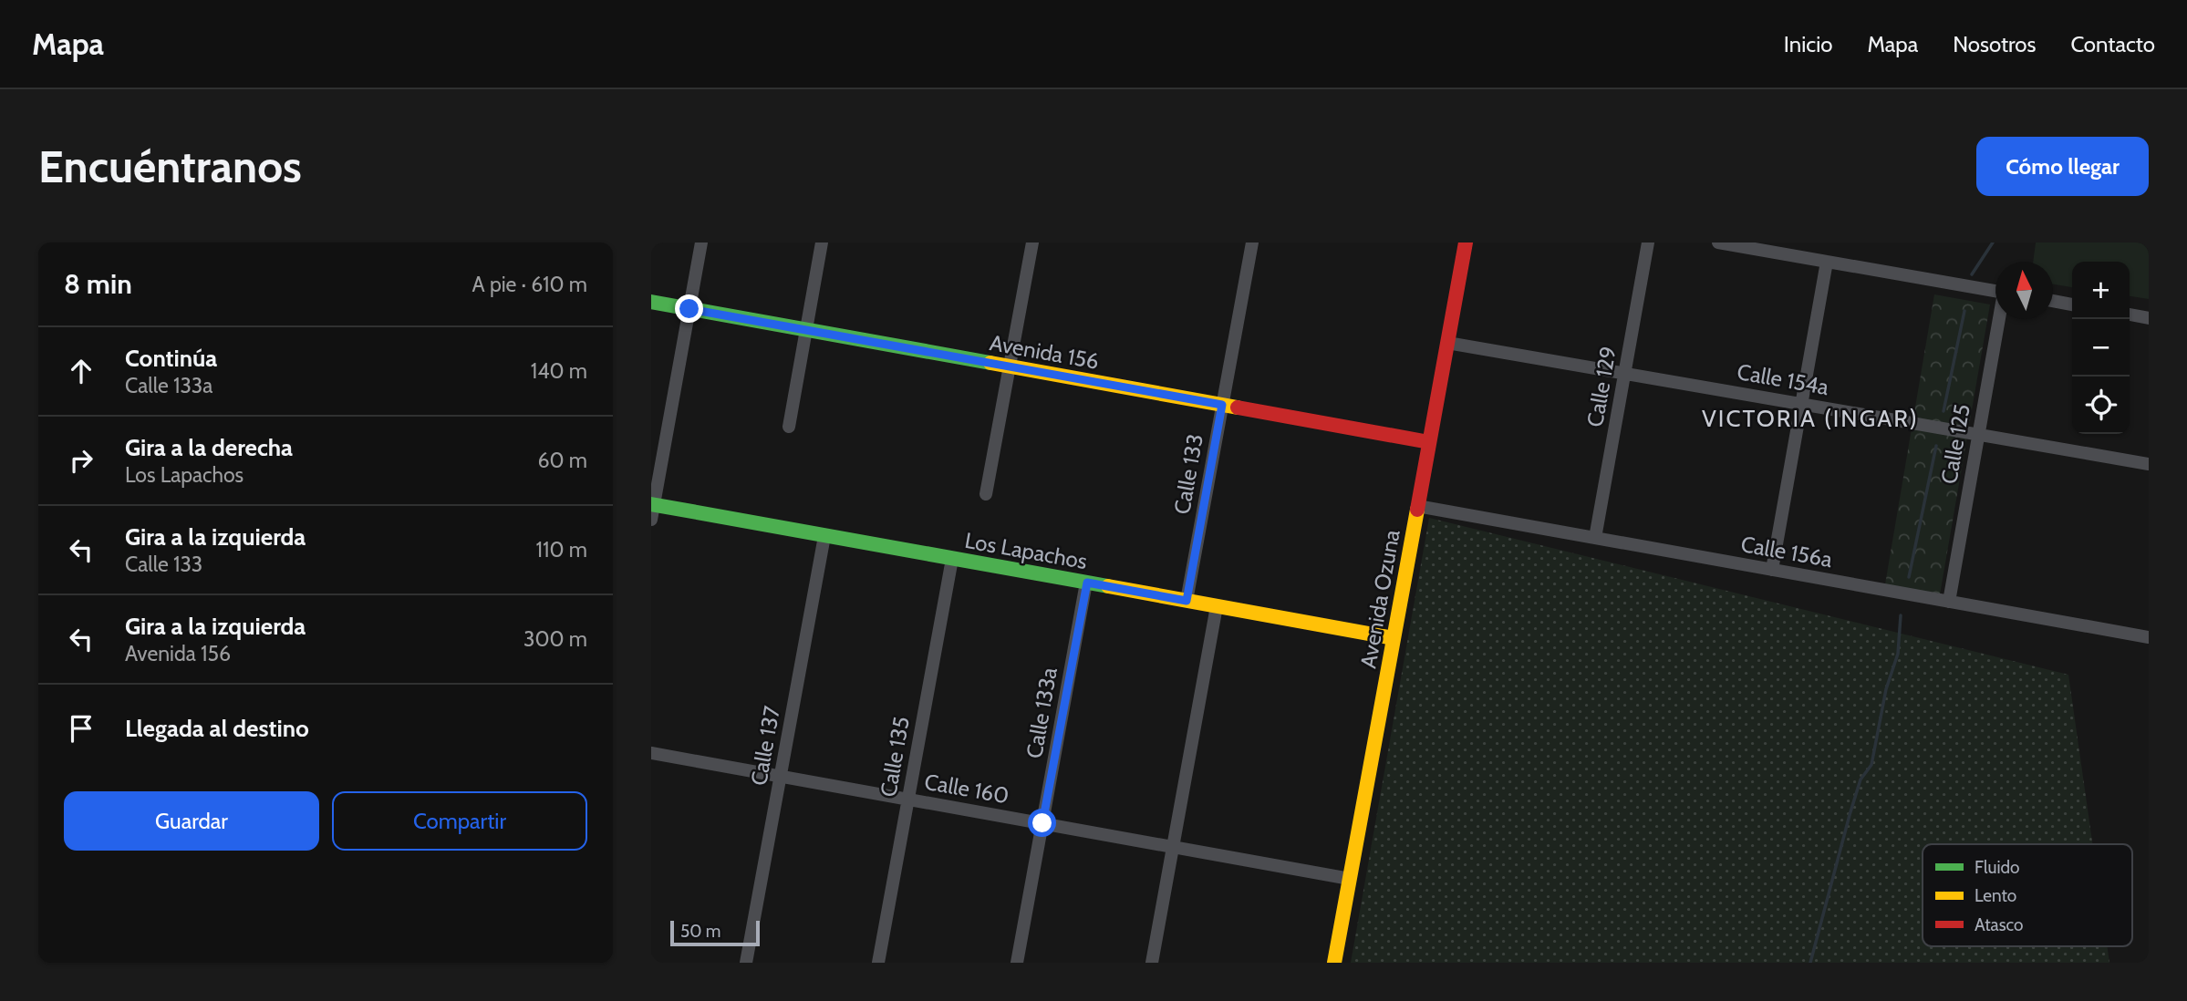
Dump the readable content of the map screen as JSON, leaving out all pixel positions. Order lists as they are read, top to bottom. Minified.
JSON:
{"streets":{"main road":["Avenida 156","Los Lapachos","Avenida Ozuna"],"street":["Calle 154a","Calle 129","Calle 125","Calle 133","Calle 156a","Calle 133a","Calle 137","Calle 135","Calle 160"]},"crossings":[["Avenida 156","Calle 133"],["Avenida 156","Avenida Ozuna"],["Calle 154a","Calle 129"],["Calle 154a","Calle 125"],["Calle 154a","Avenida Ozuna"],["Calle 129","Calle 156a"],["Calle 125","Calle 156a"],["Calle 133","Los Lapachos"],["Los Lapachos","Avenida Ozuna"],["Los Lapachos","Calle 133a"],["Los Lapachos","Calle 137"],["Los Lapachos","Calle 135"],["Calle 156a","Avenida Ozuna"],["Avenida Ozuna","Calle 160"],["Calle 133a","Calle 160"],["Calle 137","Calle 160"],["Calle 135","Calle 160"]],"districts":["VICTORIA (INGAR)"],"legend":["Fluido","Lento","Atasco"],"scale_bar":"50 m","north":"top","page":{"header":"Mapa","nav":["Inicio","Mapa","Nosotros","Contacto"],"buttons":["Cómo llegar",["Guardar","Compartir"]],"title":"Encuéntranos","heading":["8 min","A pie · 610 m"],"map_buttons":["+","−"],"list":[["Continúa","Calle 133a","140 m"],["Gira a la derecha","Los Lapachos","60 m"],["Gira a la izquierda","Calle 133","110 m"],["Gira a la izquierda","Avenida 156","300 m"],"Llegada al destino"],"scale":"50 m"}}
